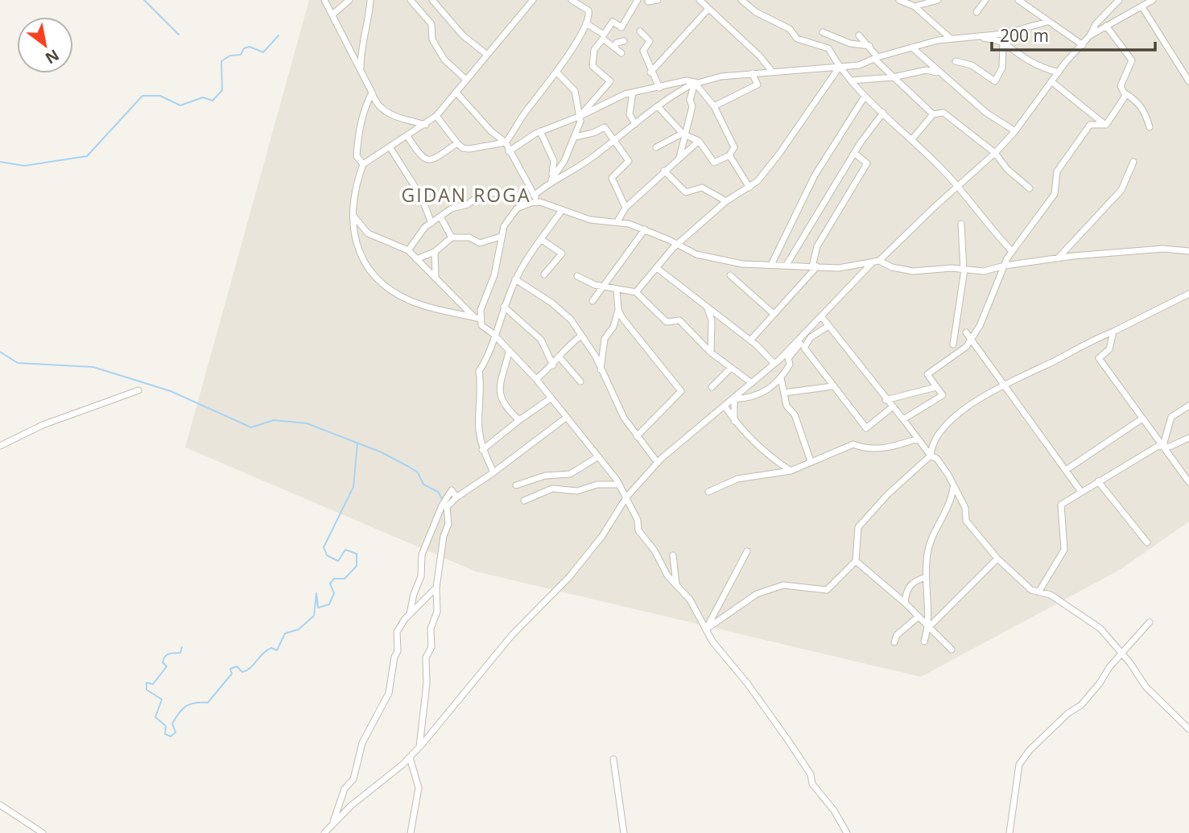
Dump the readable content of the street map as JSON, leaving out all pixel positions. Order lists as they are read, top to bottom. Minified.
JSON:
{"districts":["GIDAN ROGA"],"scale_bar":"200 m","north":"bottom right"}
